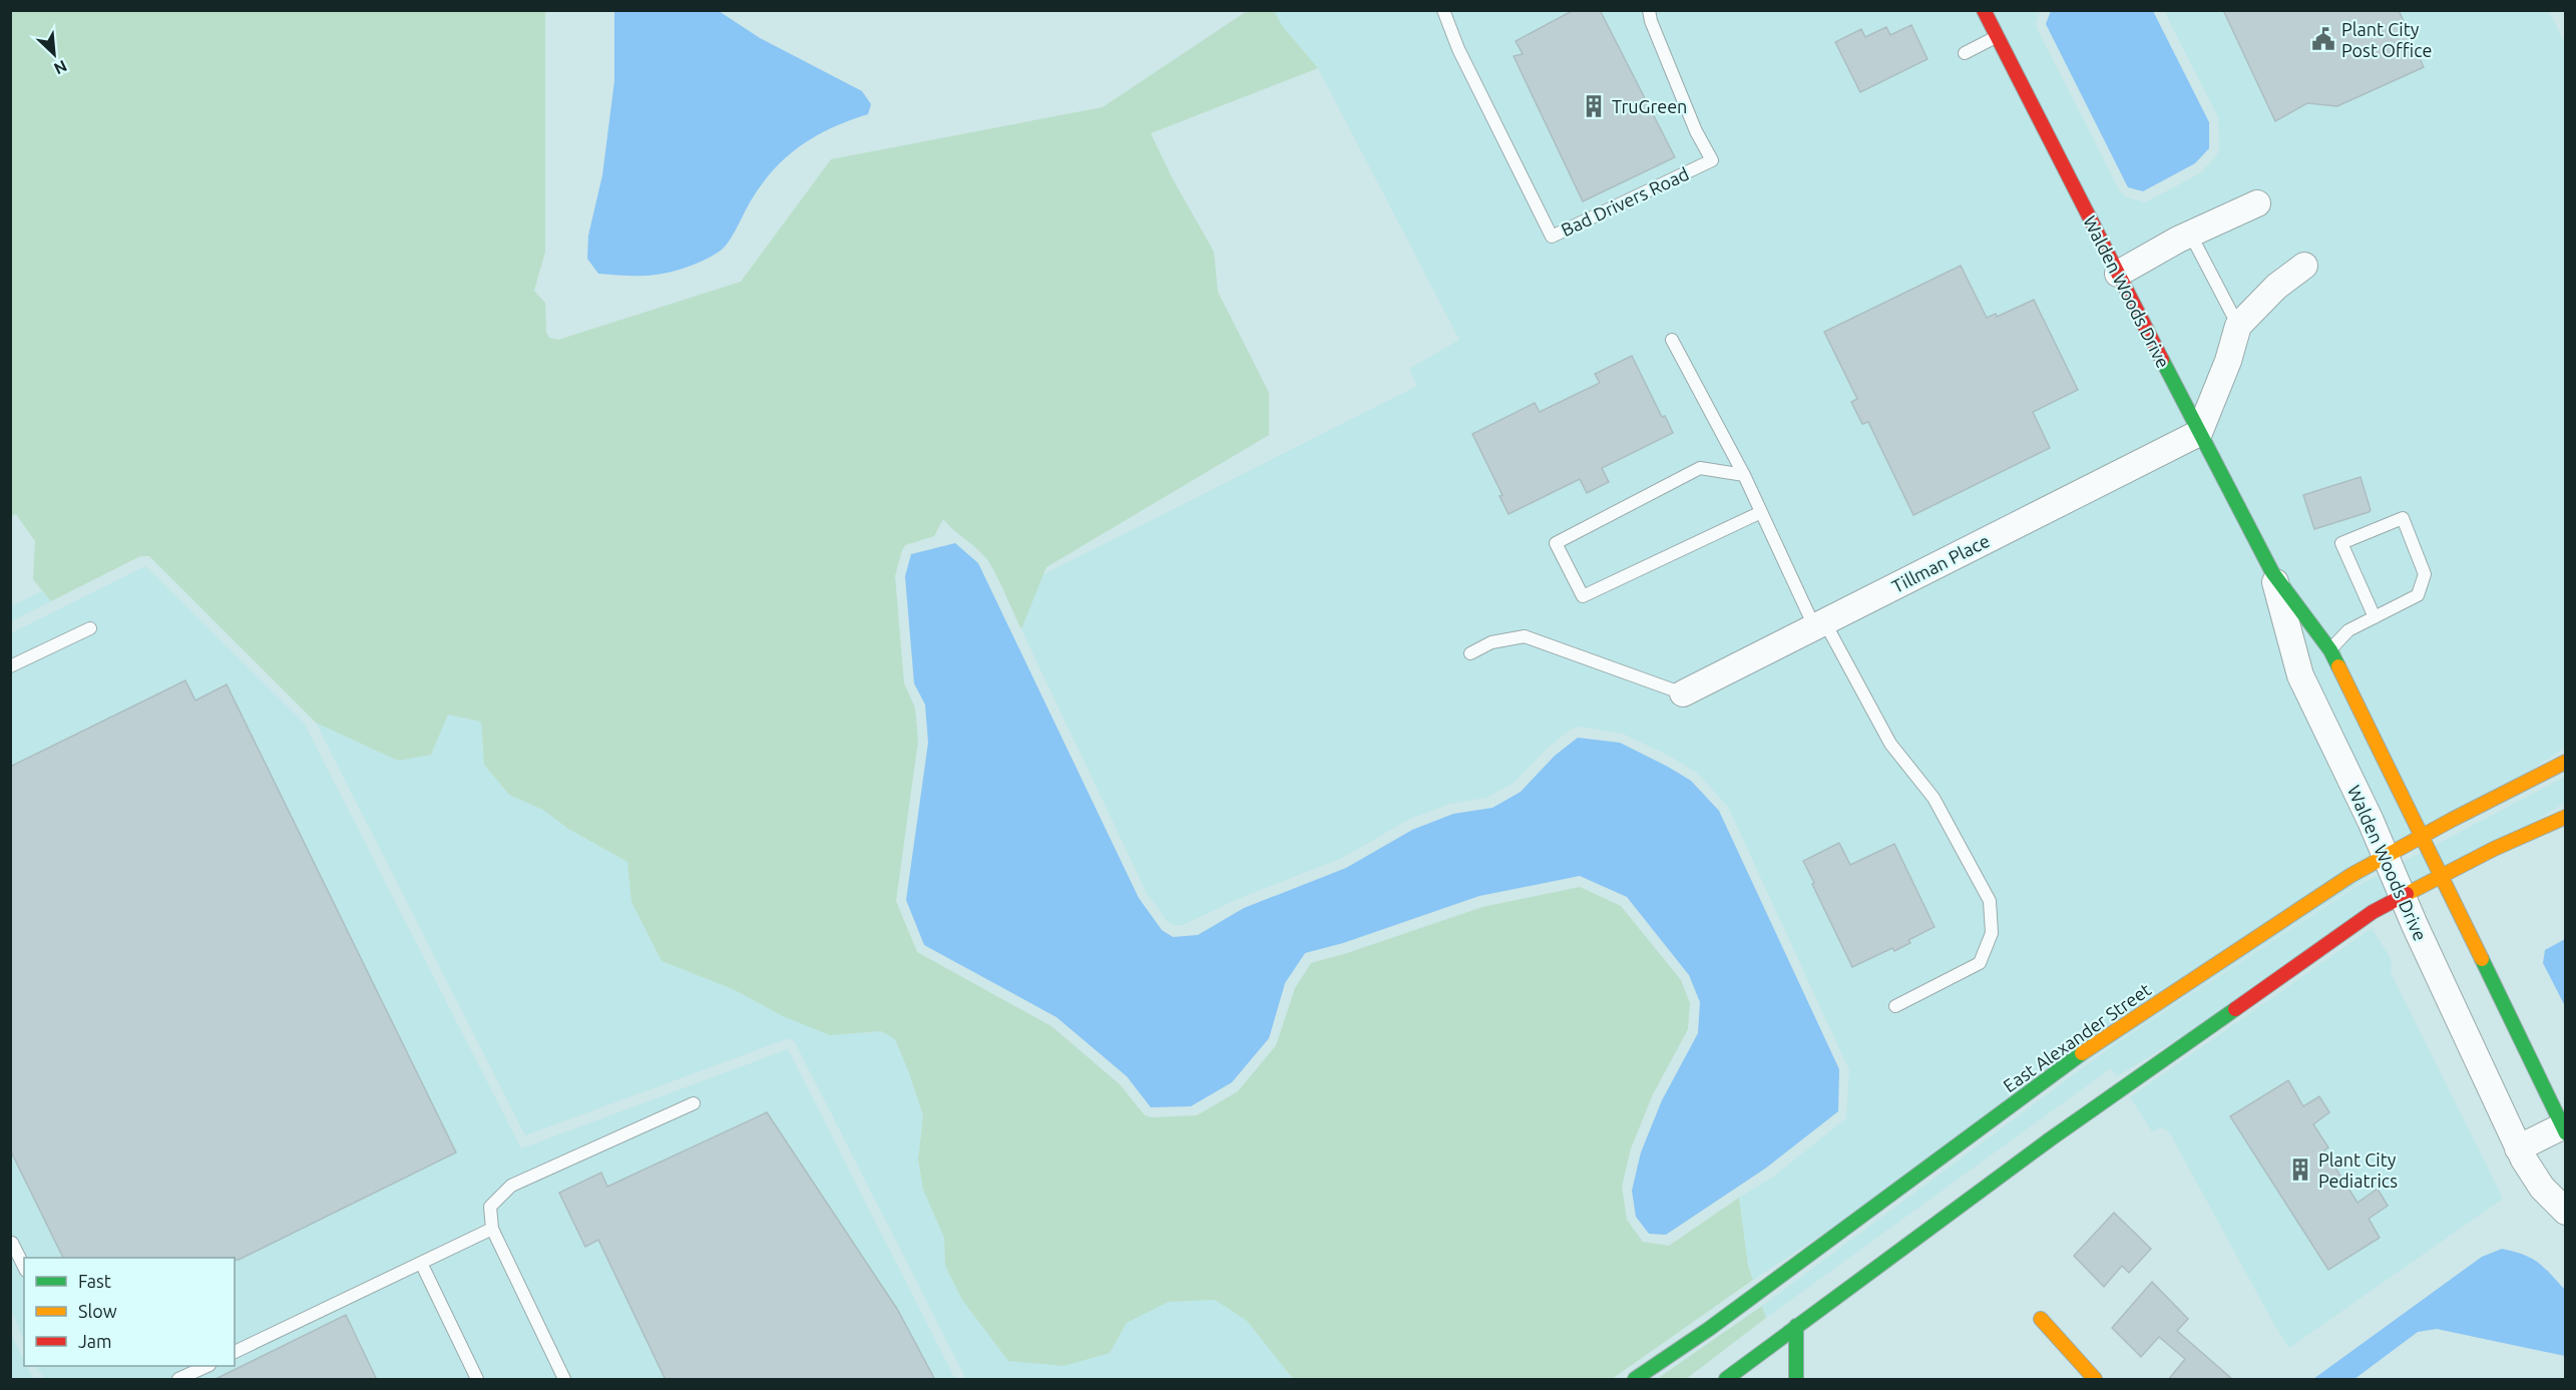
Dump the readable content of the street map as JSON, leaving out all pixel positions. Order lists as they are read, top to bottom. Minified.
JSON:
{"streets":{"main road":["Walden Woods Drive","East Alexander Street"],"street":["Tillman Place"],"lane":["Bad Drivers Road"]},"crossings":[["Walden Woods Drive","Tillman Place"],["Walden Woods Drive","East Alexander Street"]],"places":{"public building":["Plant City Post Office"],"building":["TruGreen","Plant City Pediatrics"]},"legend":["Fast","Slow","Jam"],"north":"bottom right"}
